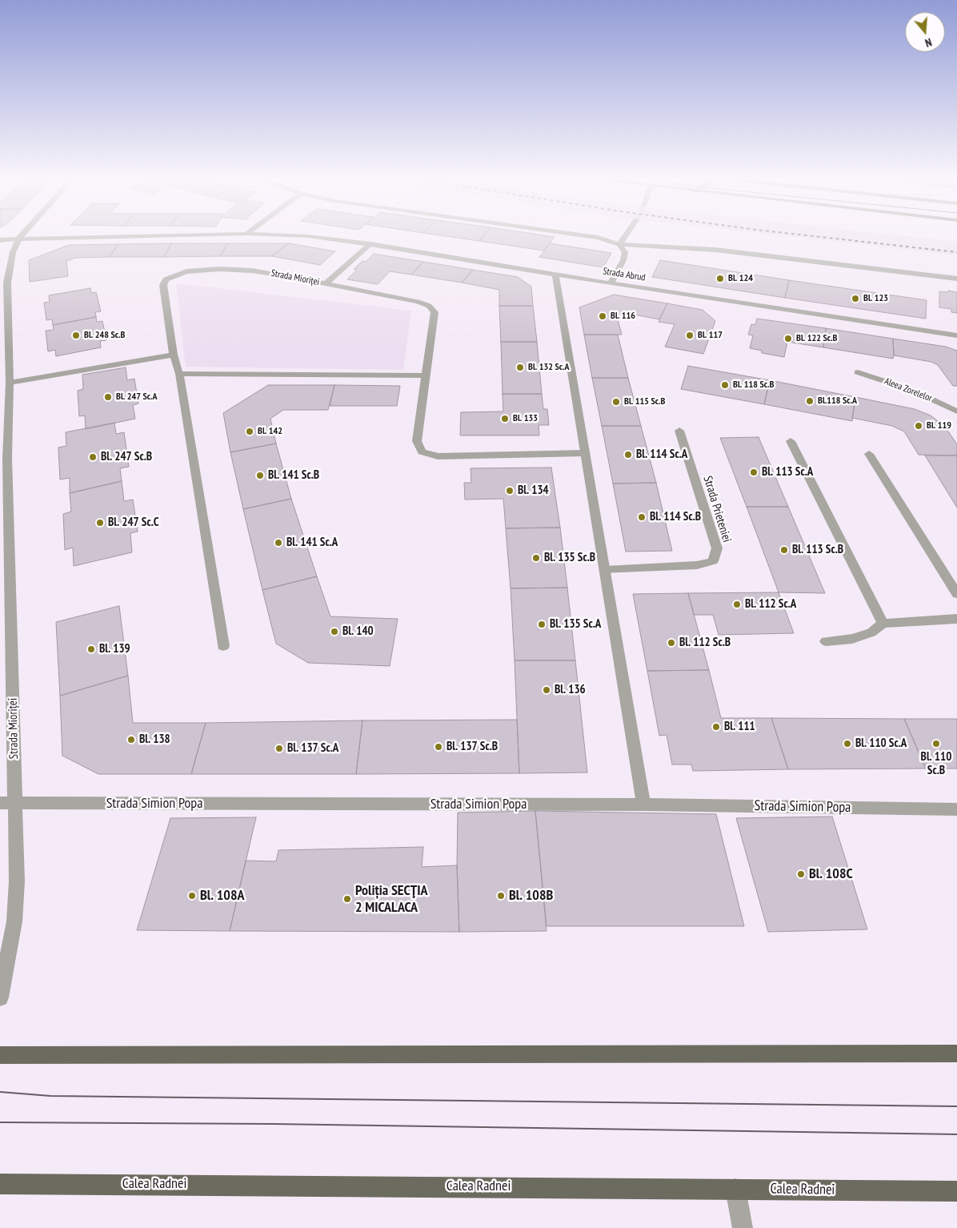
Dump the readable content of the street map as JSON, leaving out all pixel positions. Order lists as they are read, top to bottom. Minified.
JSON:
{"streets":{"main road":["Calea Radnei"],"street":["Strada Abrud","Strada Mioriței","Aleea Zorelelor","Strada Prieteniei","Strada Simion Popa"]},"crossings":[["Strada Abrud","Strada Mioriței"],["Strada Mioriței","Strada Simion Popa"]],"places":["Bl. 124","Bl. 123","Bl. 116","Bl. 248 Sc.B","Bl. 117","Bl. 122 Sc.B","Bl. 132 Sc.A","Bl. 118 Sc.B","Bl. 247 Sc.A","Bl.118 Sc.A","Bl. 115 Sc.B","Bl. 133","Bl. 119","Bl. 142","Bl. 114 Sc.A","Bl. 247 Sc.B","Bl. 113 Sc.A","Bl. 141 Sc.B","Bl. 134","Bl. 114 Sc.B","Bl. 247 Sc.C","Bl. 141 Sc.A","Bl. 113 Sc.B","Bl. 135 Sc.B","Bl. 112 Sc.A","Bl. 135 Sc.A","Bl. 140","Bl. 112 Sc.B","Bl. 139","Bl. 136","Bl. 111","Bl. 138","Bl. 110 Sc.A","Bl. 110 Sc.B","Bl. 137 Sc.B","Bl. 137 Sc.A","Bl. 108C","Bl. 108A","Bl. 108B","Poliția SECŢIA 2 MICALACA"],"north":"bottom"}
